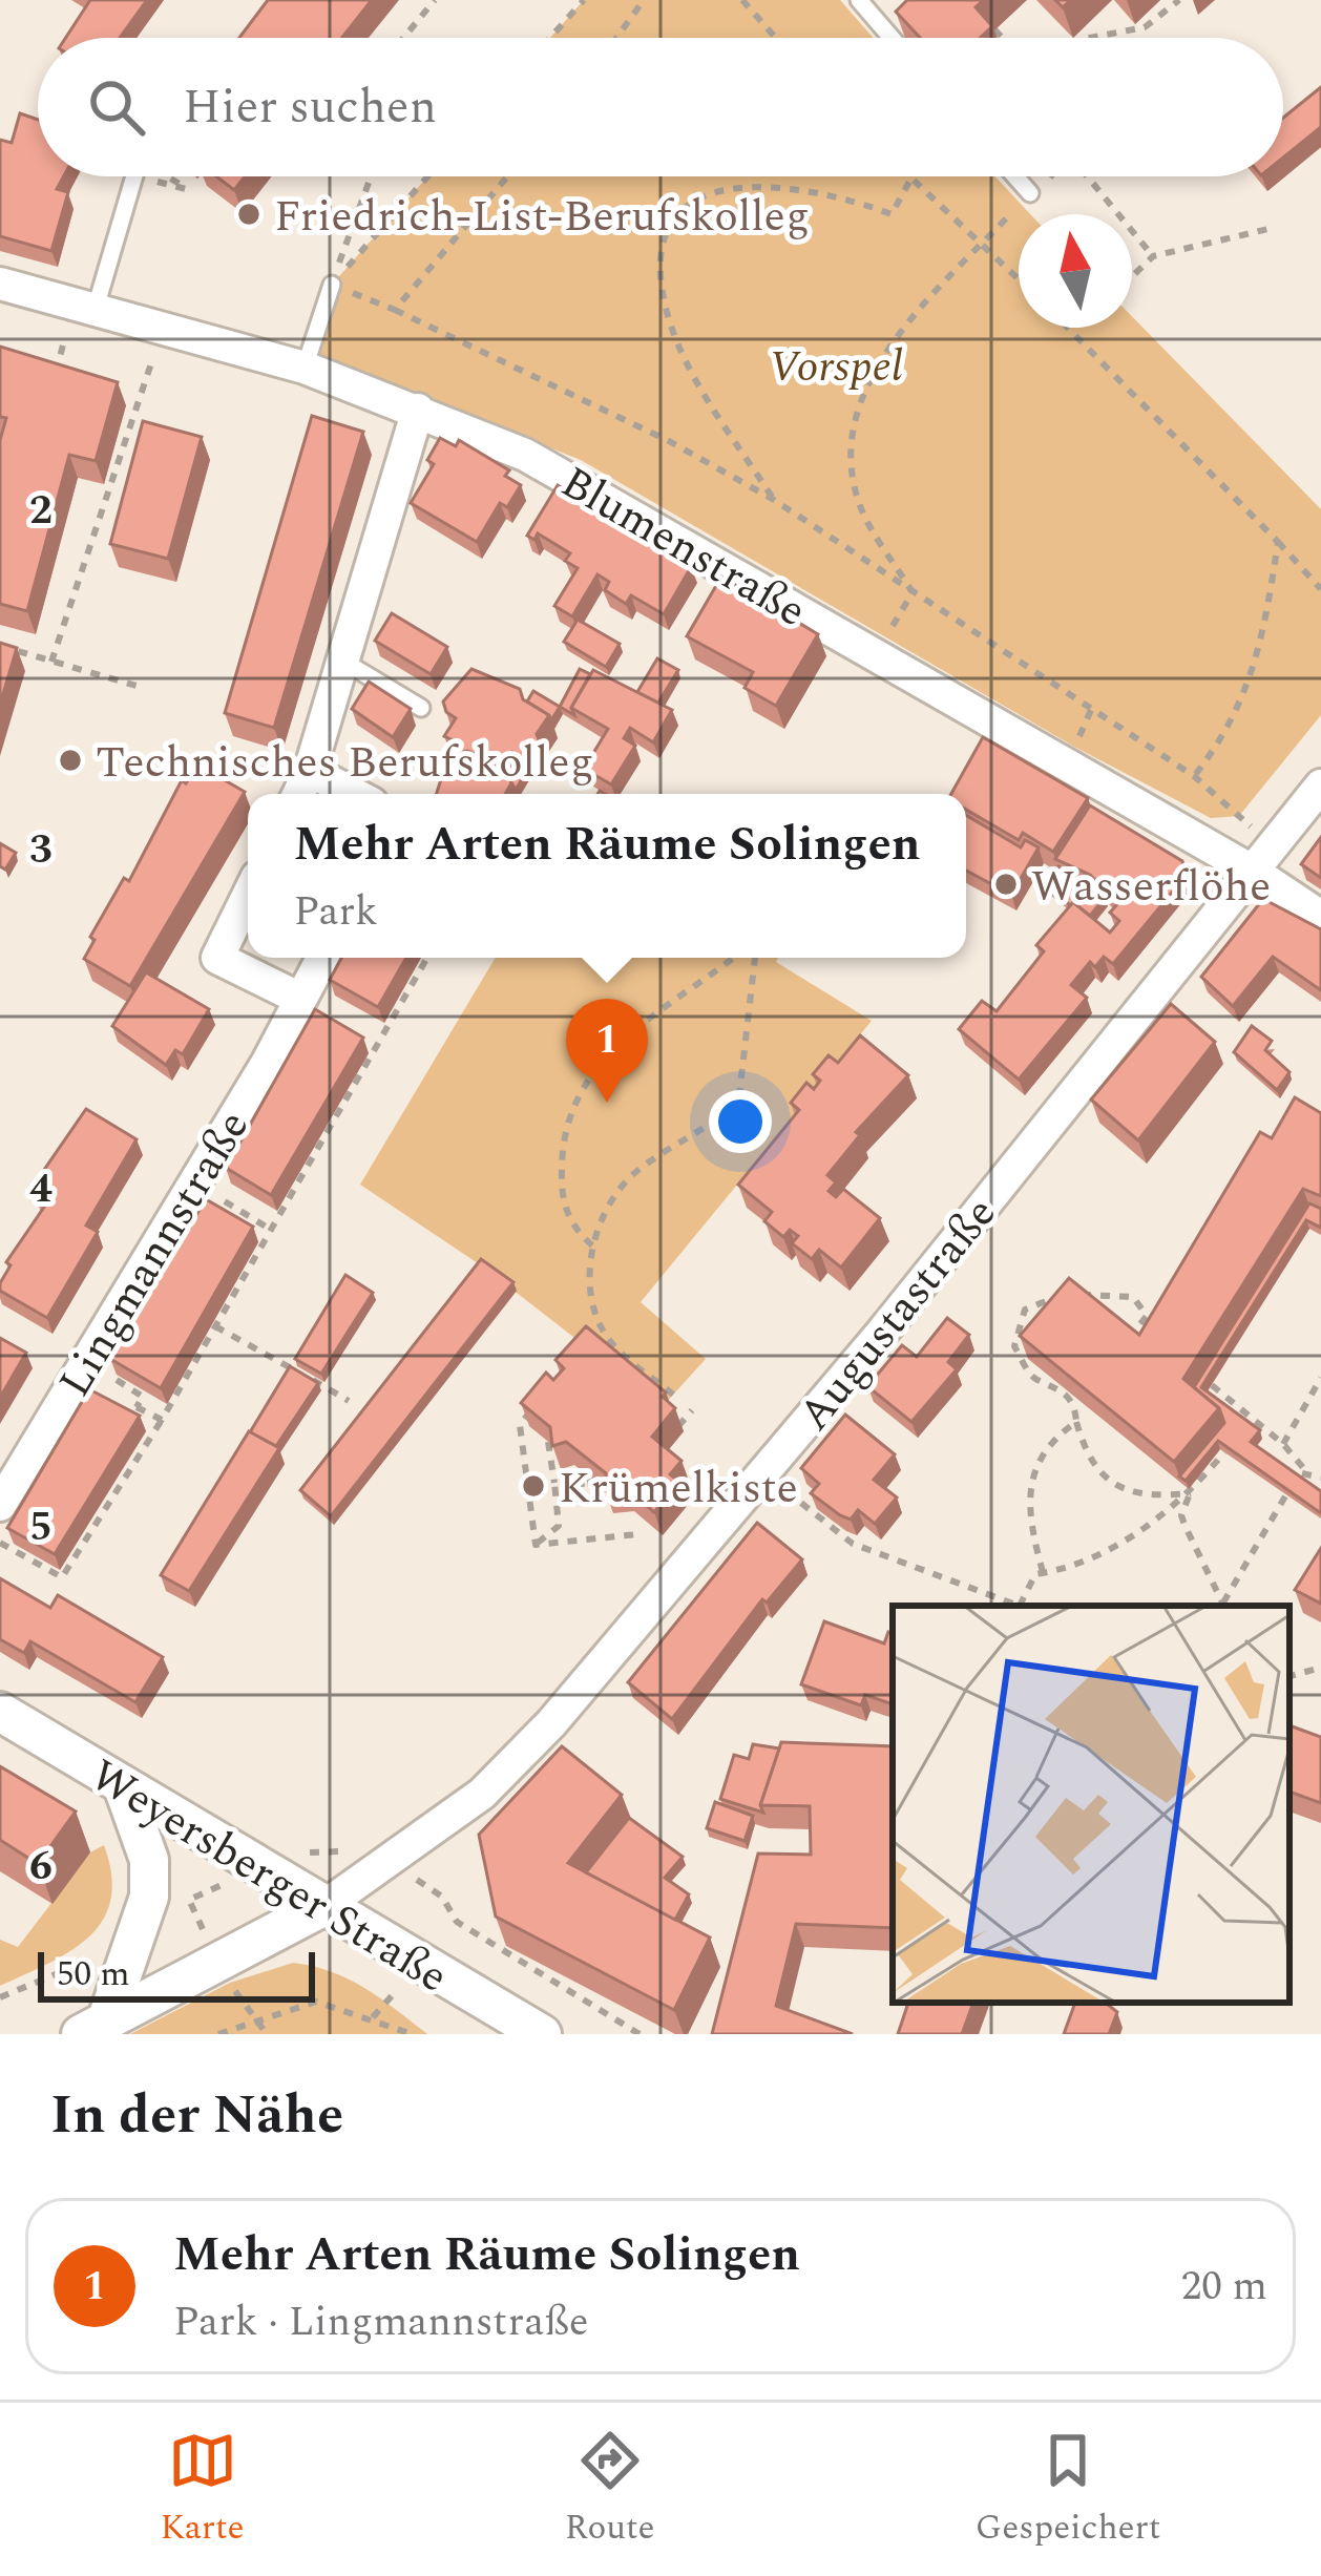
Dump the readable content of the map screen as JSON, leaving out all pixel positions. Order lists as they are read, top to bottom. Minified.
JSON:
{"streets":{"street":["Blumenstraße","Lingmannstraße","Augustastraße","Weyersberger Straße"]},"crossings":[["Blumenstraße","Augustastraße"],["Augustastraße","Weyersberger Straße"]],"parks":["Vorspel"],"places":["Friedrich-List-Berufskolleg","Technisches Berufskolleg","Wasserflöhe","Krümelkiste"],"scale_bar":"50 m","north":"top","page":{"search":"Hier suchen","popup":["Mehr Arten Räume Solingen","Park"],"pins":"1","scale":"50 m","heading":"In der Nähe","list":[{"mark":"1","name":"Mehr Arten Räume Solingen","note":"Park · Lingmannstraße","value":"20 m"}],"nav":["Karte","Route","Gespeichert"]},"grid":{"rows":["2","3","4","5","6"]}}
